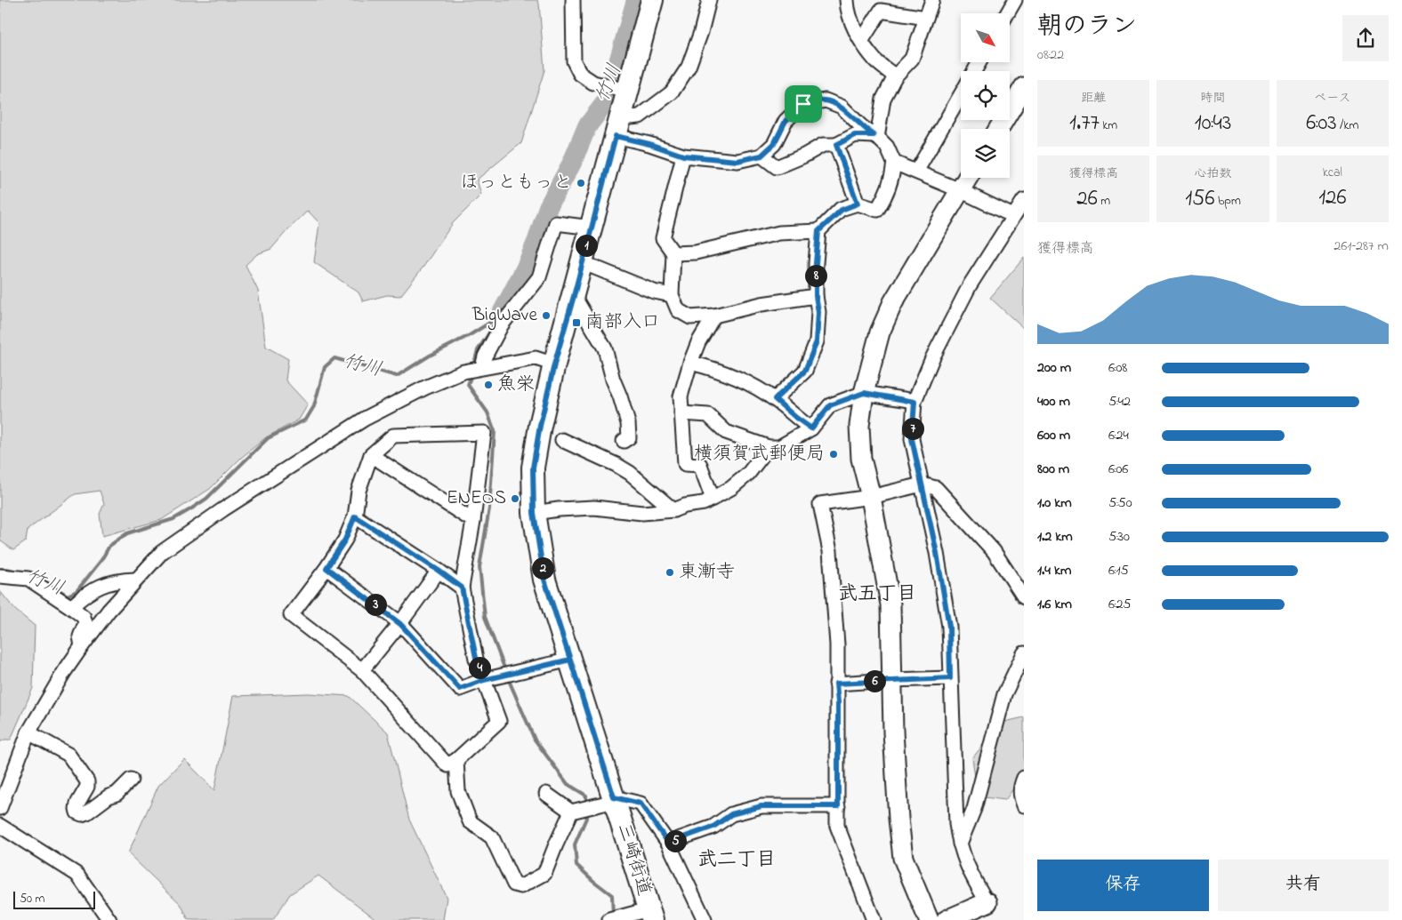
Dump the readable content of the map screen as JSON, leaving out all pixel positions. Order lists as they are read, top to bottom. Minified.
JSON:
{"streets":{"main road":["三崎街道"]},"districts":["武五丁目","武二丁目"],"water":["竹川"],"places":{"other":["ほっともっと","BigWave","魚栄","横須賀武郵便局","ENEOS","東漸寺"],"transit":["南部入口"]},"scale_bar":"50 m","north":"bottom right","page":{"heading":["朝のラン","08:22"],"stats":[["距離","1.77 km"],["時間","10:43"],["ペース","6:03 /km"],["獲得標高","26 m"],["心拍数","156 bpm"],["kcal","126"]],"chart":["獲得標高","261–287 m"],"pins":["1","8","7","2","3","4","6","5"],"list":[{"name":"200 m","note":"6:08"},{"name":"400 m","note":"5:42"},{"name":"600 m","note":"6:24"},{"name":"800 m","note":"6:06"},{"name":"1.0 km","note":"5:50"},{"name":"1.2 km","note":"5:30"},{"name":"1.4 km","note":"6:15"},{"name":"1.6 km","note":"6:25"}],"buttons":["保存","共有"],"scale":"50 m"}}
